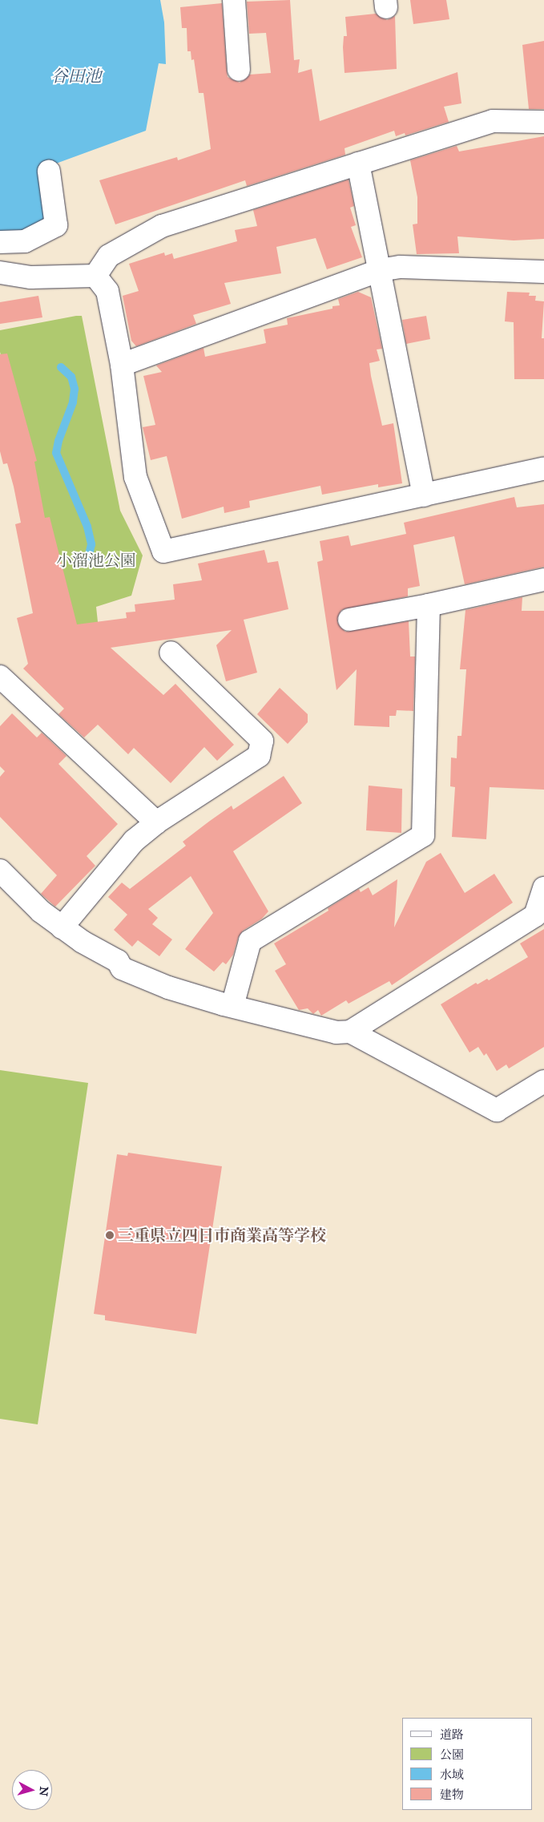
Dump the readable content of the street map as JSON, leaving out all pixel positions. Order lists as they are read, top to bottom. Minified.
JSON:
{"water":["谷田池"],"parks":["小溜池公園"],"places":["三重県立四日市商業高等学校"],"legend":["道路","公園","水域","建物"],"north":"right"}
